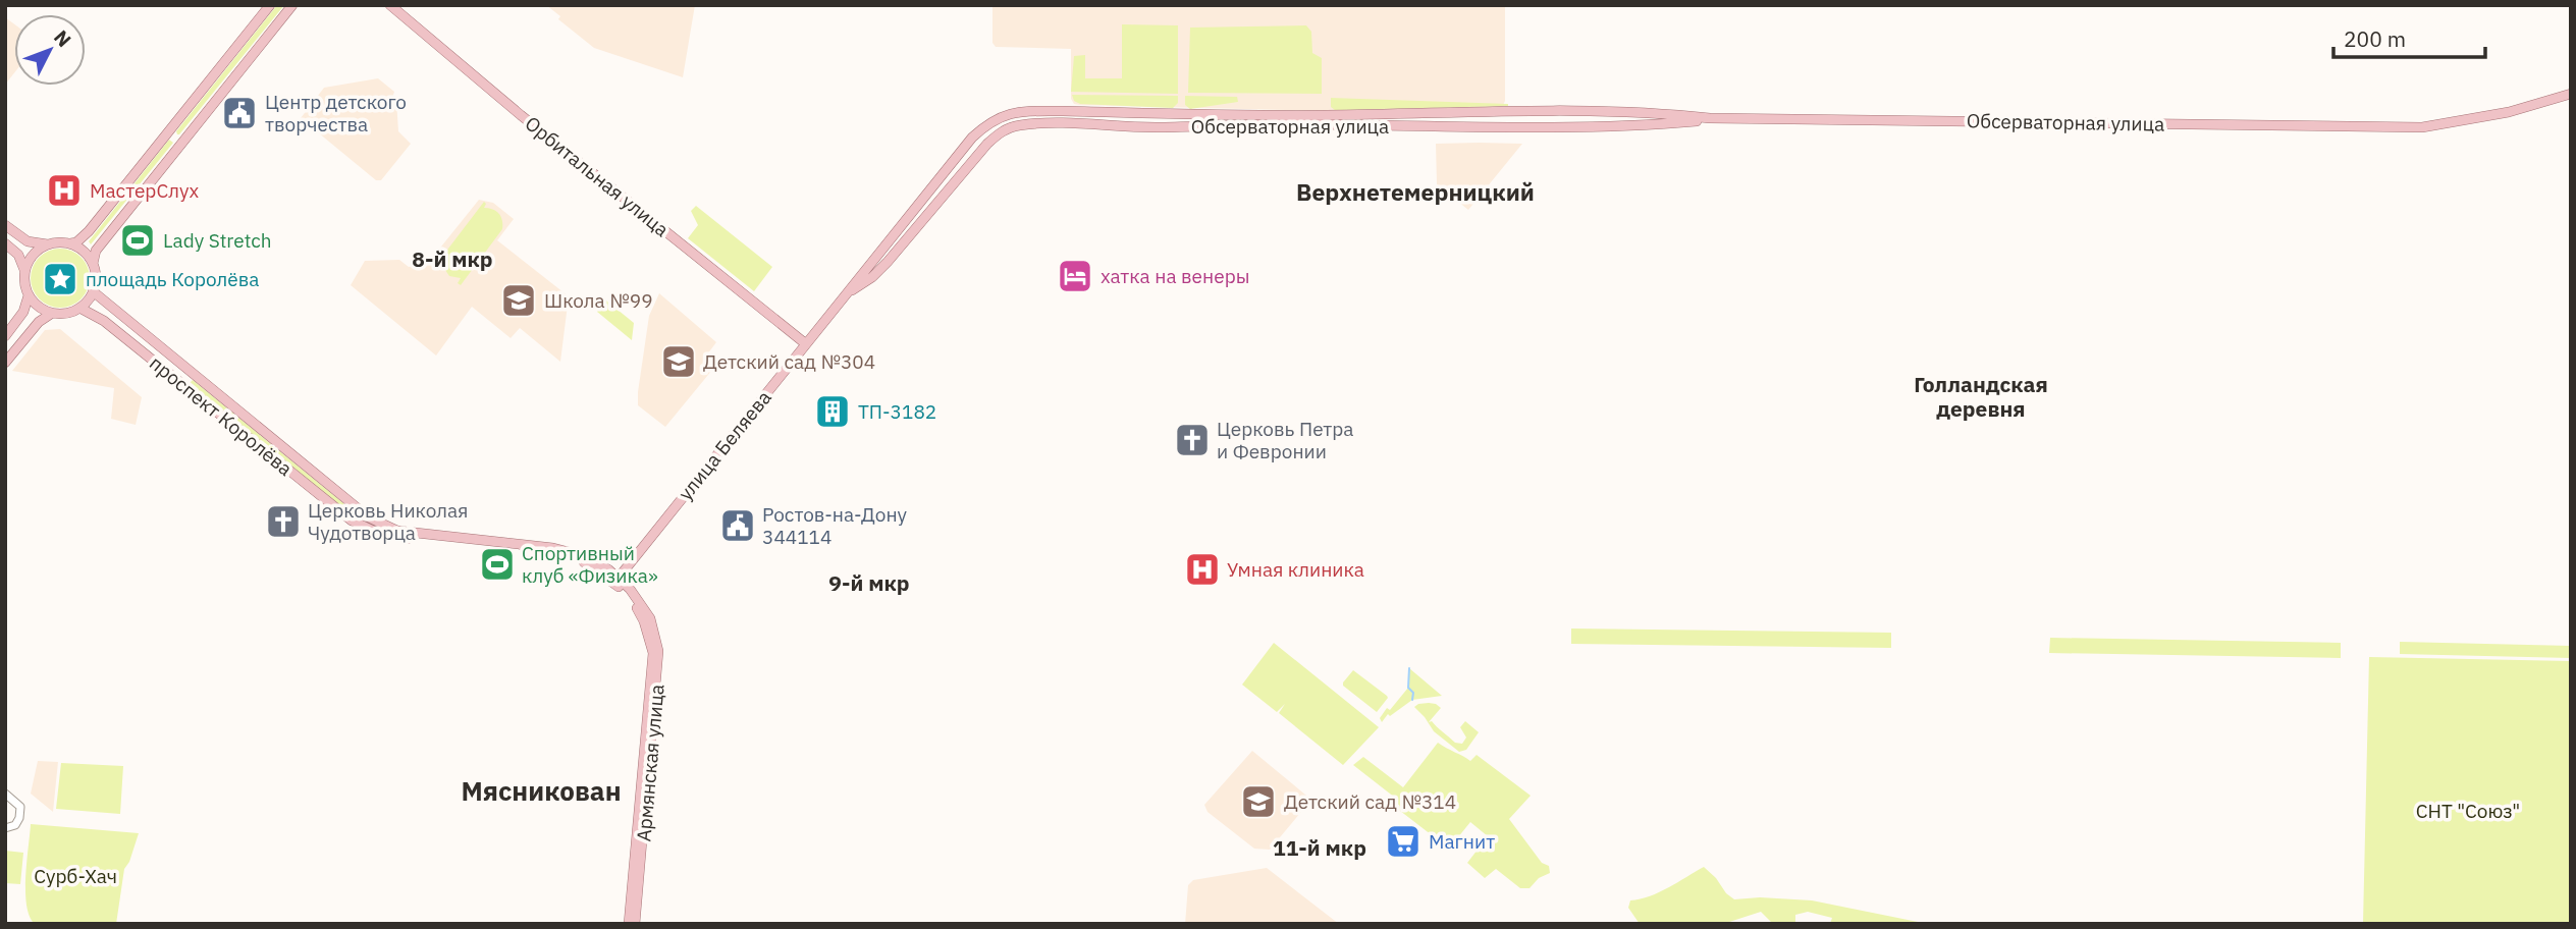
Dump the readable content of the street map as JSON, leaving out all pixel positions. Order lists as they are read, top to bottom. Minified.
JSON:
{"streets":{"main road":["Обсерваторная улица","Орбитальная улица","проспект Королёва","улица Беляева","Армянская улица"]},"crossings":[["Обсерваторная улица","Орбитальная улица"],["Обсерваторная улица","улица Беляева"],["Орбитальная улица","улица Беляева"],["проспект Королёва","улица Беляева"],["проспект Королёва","Армянская улица"]],"districts":["Верхнетемерницкий","8-й мкр","Голландская деревня","9-й мкр","Мясникован","11-й мкр"],"parks":["СНТ \"Союз\"","Сурб-Хач"],"places":{"public building":["Центр детского творчества","Ростов-на-Дону 344114"],"hospital":["МастерСлух","Умная клиника"],"sports":["Lady Stretch","Спортивный клуб «Физика»"],"hotel":["хатка на венеры"],"place":["площадь Королёва"],"school or university":["Школа №99","Детский сад №304","Детский сад №314"],"building":["ТП-3182"],"church":["Церковь Петра и Февронии","Церковь Николая Чудотворца"],"supermarket":["Магнит"]},"scale_bar":"200 m","north":"top right"}
